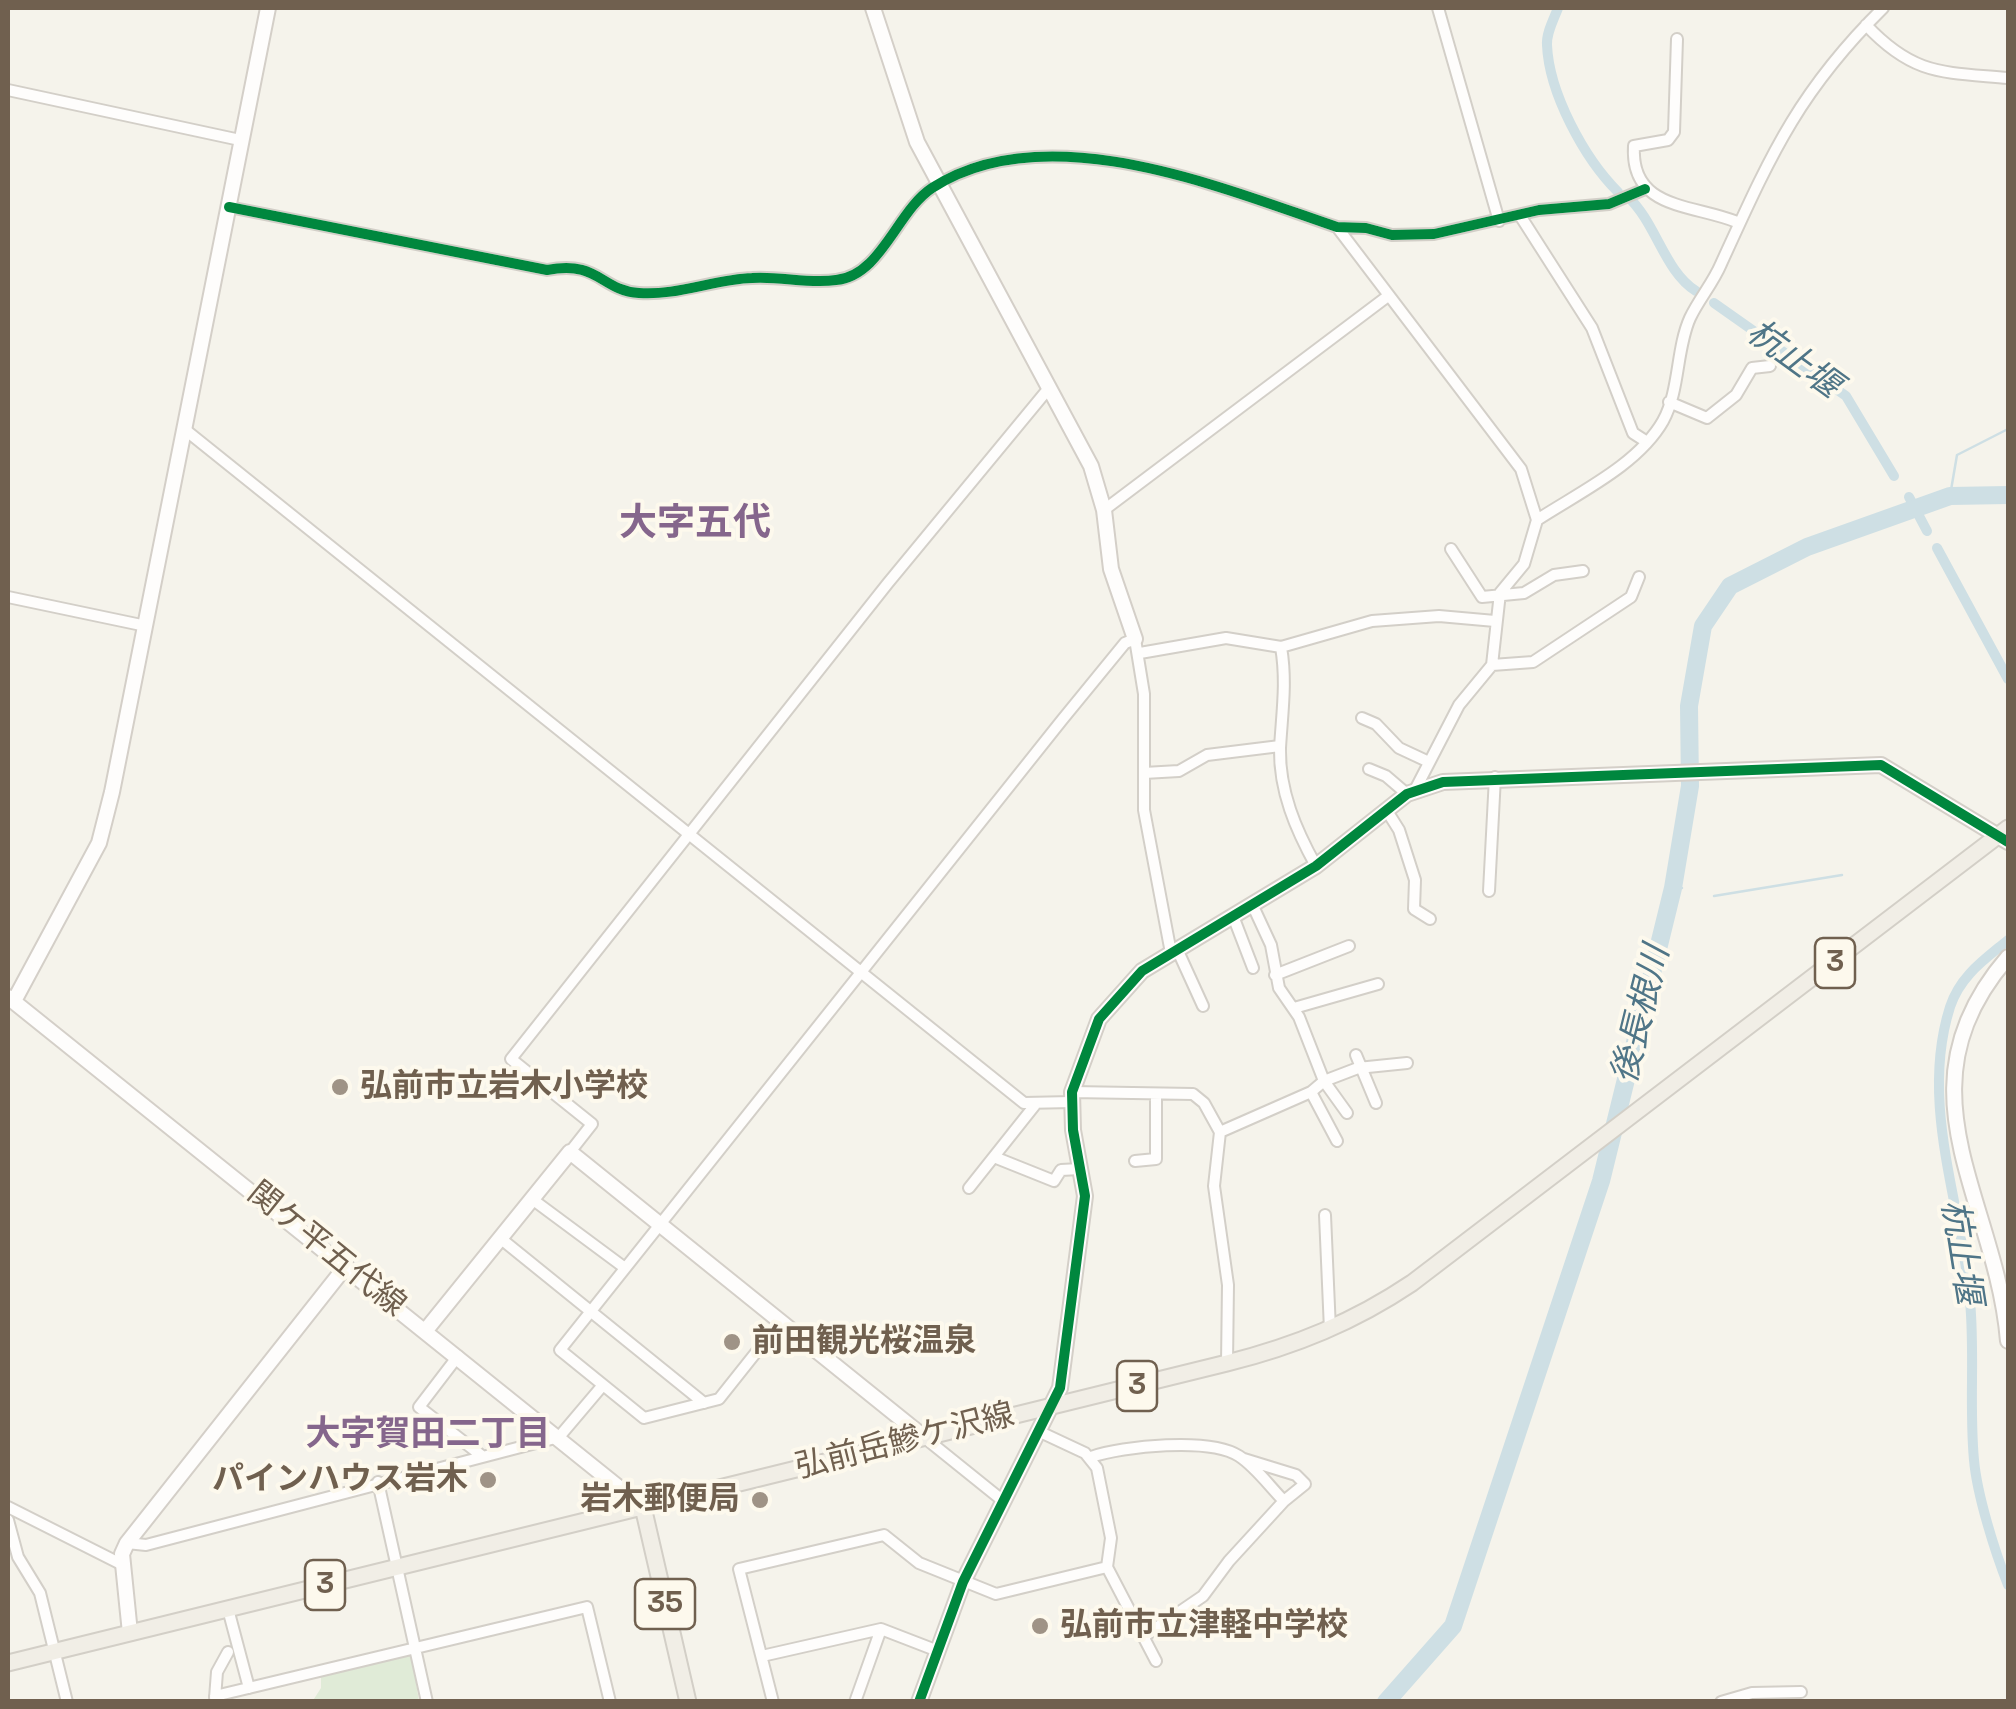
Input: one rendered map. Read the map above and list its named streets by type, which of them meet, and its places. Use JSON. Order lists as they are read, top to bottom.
{
  "streets": {
    "main road": ["3", "弘前岳鰺ケ沢線", "35"],
    "street": ["関ケ平五代線"]
  },
  "crossings": [
    ["関ケ平五代線", "弘前岳鰺ケ沢線"],
    ["関ケ平五代線", "35"],
    ["弘前岳鰺ケ沢線", "35"]
  ],
  "districts": ["大字五代", "大字賀田二丁目"],
  "water": ["杭止堰", "後長根川"],
  "places": [
    "弘前市立岩木小学校",
    "前田観光桜温泉",
    "パインハウス岩木",
    "岩木郵便局",
    "弘前市立津軽中学校"
  ]
}
